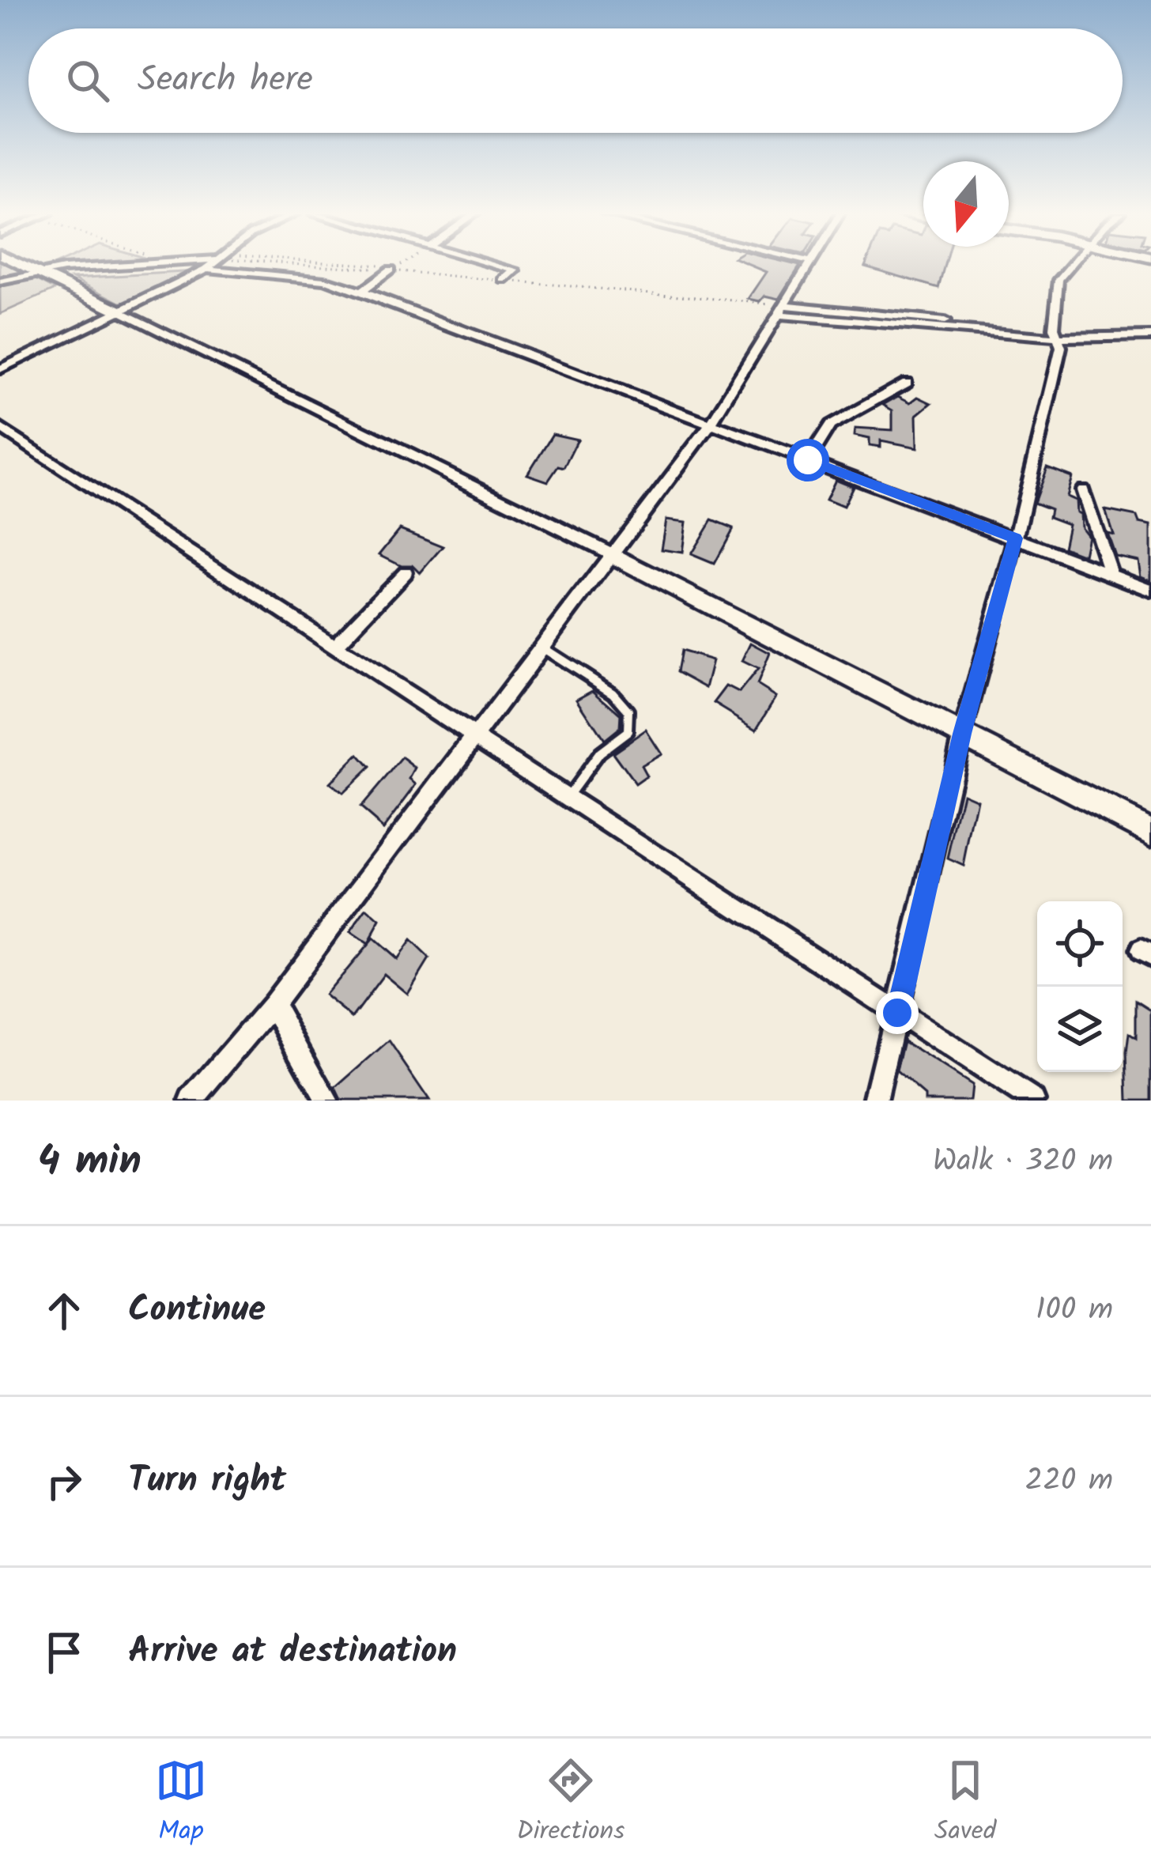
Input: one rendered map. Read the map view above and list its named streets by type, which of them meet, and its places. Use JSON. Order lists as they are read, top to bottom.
{
  "north": "bottom",
  "page": {
    "search": "Search here",
    "heading": ["4 min", "Walk · 320 m"],
    "list": [
      ["Continue", "100 m"],
      ["Turn right", "220 m"],
      "Arrive at destination"
    ],
    "nav": ["Map", "Directions", "Saved"]
  }
}
